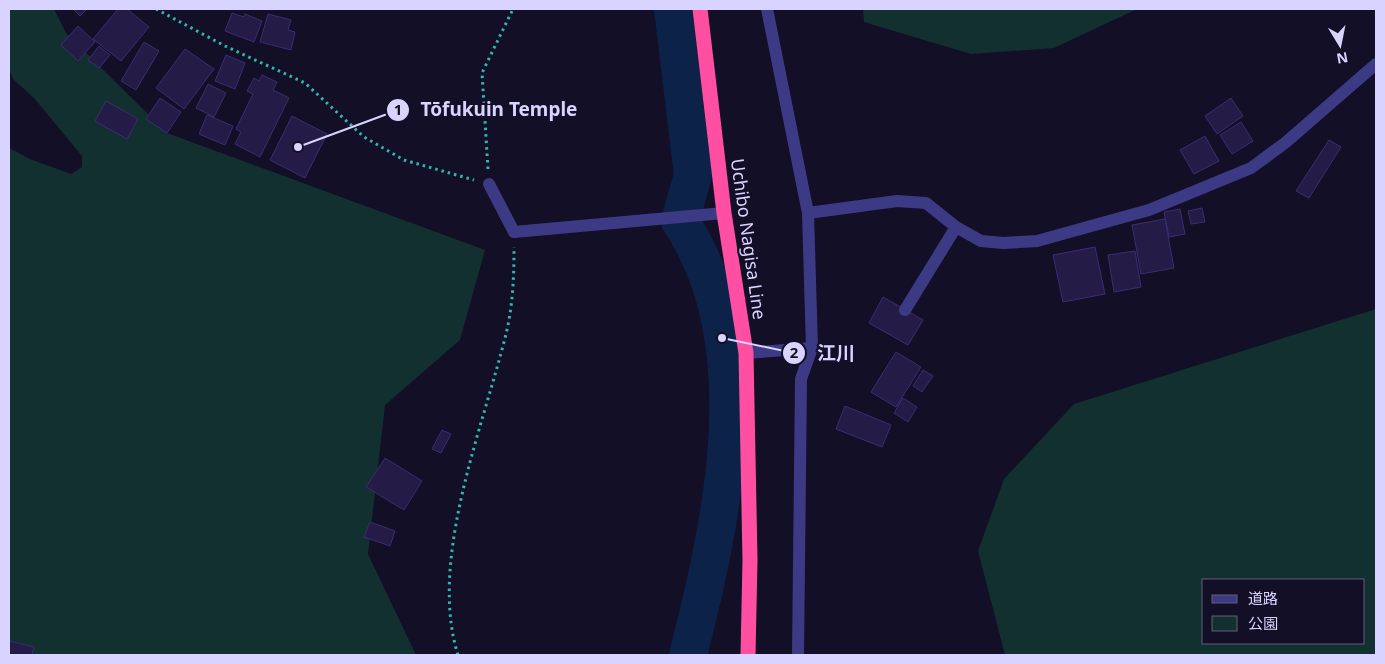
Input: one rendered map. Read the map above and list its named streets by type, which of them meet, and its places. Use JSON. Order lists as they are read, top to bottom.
{
  "streets": {
    "highway": ["Uchibo Nagisa Line"]
  },
  "places": ["Tōfukuin Temple", "江川"],
  "legend": ["道路", "公園"],
  "north": "bottom"
}
